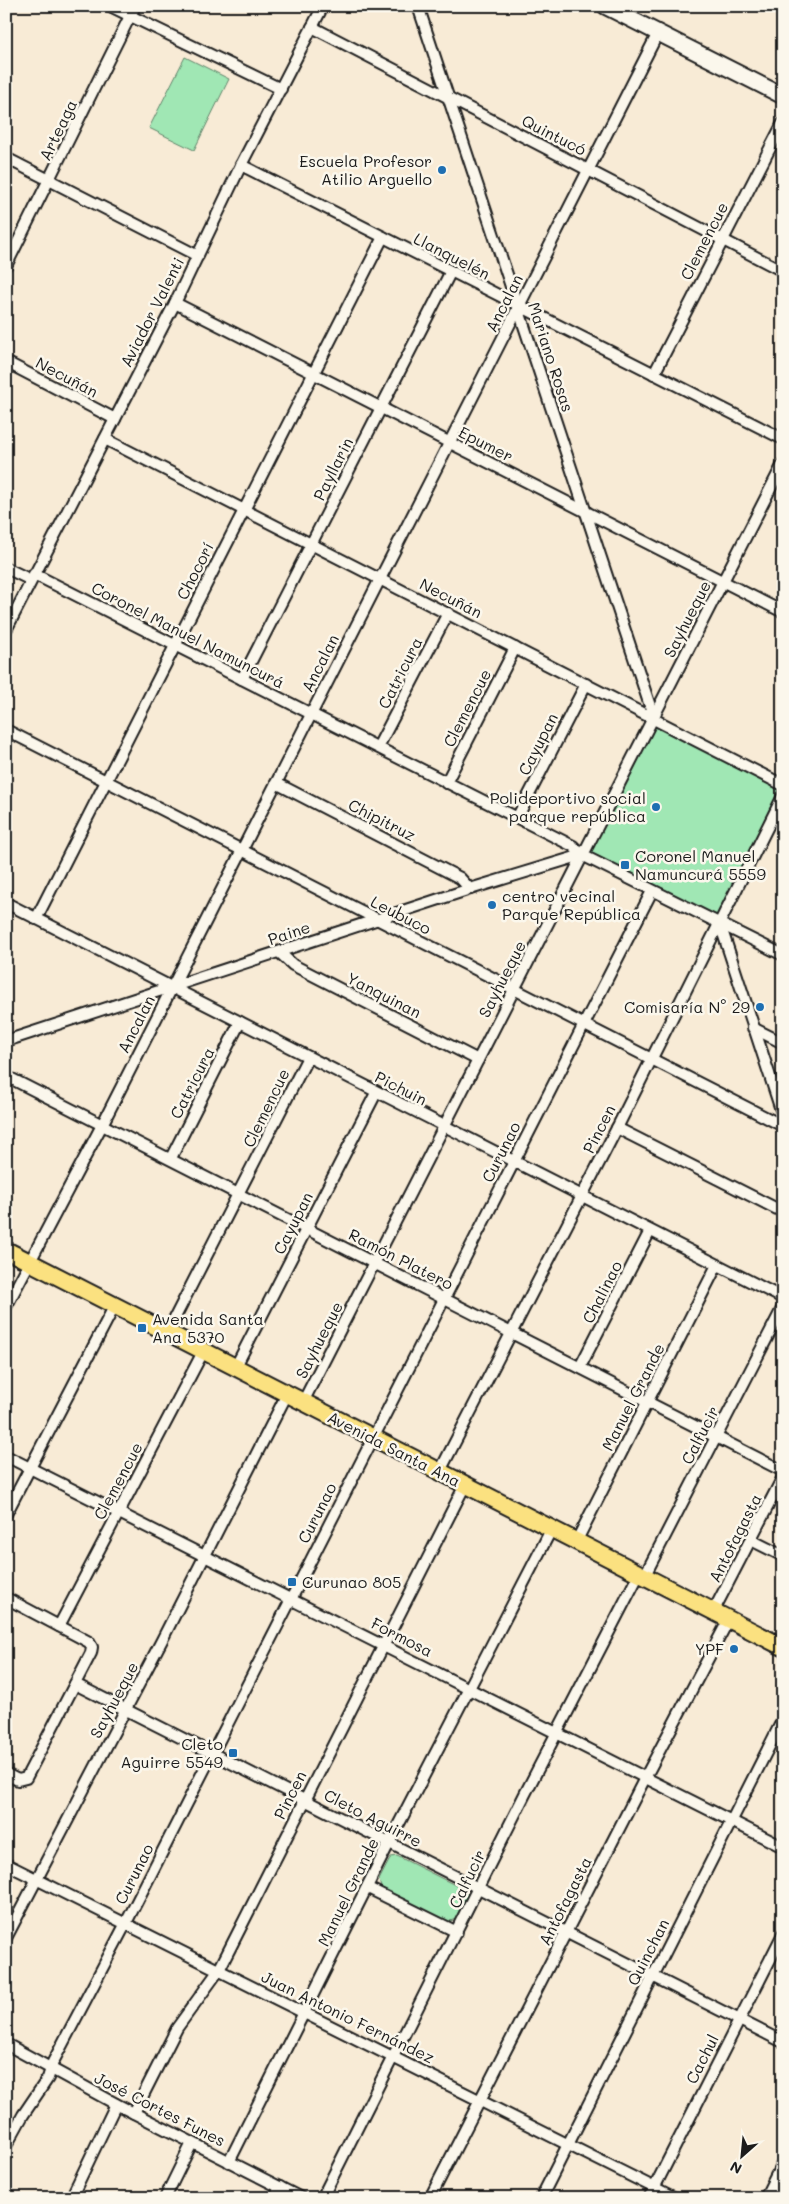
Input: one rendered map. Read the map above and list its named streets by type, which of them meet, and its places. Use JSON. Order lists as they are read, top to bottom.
{
  "streets": {
    "main road": ["Avenida Santa Ana"],
    "street": [
      "Arteaga",
      "Quintucó",
      "Clemencue",
      "Llanquelén",
      "Ancalan",
      "Aviador Valenti",
      "Mariano Rosas",
      "Necuñán",
      "Epumer",
      "Payllarin",
      "Chocorí",
      "Sayhueque",
      "Coronel Manuel Namuncurá",
      "Catricura",
      "Cayupan",
      "Chipitruz",
      "Leubuco",
      "Paine",
      "Yanquinan",
      "Pichuin",
      "Pincen",
      "Curunao",
      "Ramón Platero",
      "Chalinao",
      "Manuel Grande",
      "Calfucir",
      "Antofagasta",
      "Formosa",
      "Cleto Aguirre",
      "Quinchan",
      "Juan Antonio Fernández",
      "Cachul",
      "José Cortes Funes"
    ]
  },
  "crossings": [
    ["Quintucó", "Clemencue"],
    ["Quintucó", "Ancalan"],
    ["Quintucó", "Aviador Valenti"],
    ["Quintucó", "Mariano Rosas"],
    ["Clemencue", "Llanquelén"],
    ["Clemencue", "Necuñán"],
    ["Clemencue", "Coronel Manuel Namuncurá"],
    ["Clemencue", "Pichuin"],
    ["Clemencue", "Ramón Platero"],
    ["Clemencue", "Avenida Santa Ana"],
    ["Clemencue", "Formosa"],
    ["Llanquelén", "Ancalan"],
    ["Llanquelén", "Aviador Valenti"],
    ["Llanquelén", "Mariano Rosas"],
    ["Llanquelén", "Payllarin"],
    ["Llanquelén", "Chocorí"],
    ["Ancalan", "Mariano Rosas"],
    ["Ancalan", "Necuñán"],
    ["Ancalan", "Epumer"],
    ["Ancalan", "Coronel Manuel Namuncurá"],
    ["Ancalan", "Chipitruz"],
    ["Ancalan", "Leubuco"],
    ["Ancalan", "Paine"],
    ["Ancalan", "Pichuin"],
    ["Ancalan", "Ramón Platero"],
    ["Ancalan", "Avenida Santa Ana"],
    ["Aviador Valenti", "Necuñán"],
    ["Aviador Valenti", "Epumer"],
    ["Aviador Valenti", "Coronel Manuel Namuncurá"],
    ["Mariano Rosas", "Necuñán"],
    ["Mariano Rosas", "Epumer"],
    ["Mariano Rosas", "Sayhueque"],
    ["Necuñán", "Payllarin"],
    ["Necuñán", "Chocorí"],
    ["Necuñán", "Sayhueque"],
    ["Necuñán", "Catricura"],
    ["Necuñán", "Cayupan"],
    ["Epumer", "Payllarin"],
    ["Epumer", "Chocorí"],
    ["Epumer", "Sayhueque"],
    ["Payllarin", "Coronel Manuel Namuncurá"],
    ["Chocorí", "Coronel Manuel Namuncurá"],
    ["Chocorí", "Leubuco"],
    ["Chocorí", "Pichuin"],
    ["Sayhueque", "Coronel Manuel Namuncurá"],
    ["Sayhueque", "Leubuco"],
    ["Sayhueque", "Paine"],
    ["Sayhueque", "Yanquinan"],
    ["Sayhueque", "Pichuin"],
    ["Sayhueque", "Ramón Platero"],
    ["Sayhueque", "Avenida Santa Ana"],
    ["Sayhueque", "Formosa"],
    ["Sayhueque", "Cleto Aguirre"],
    ["Sayhueque", "Juan Antonio Fernández"],
    ["Coronel Manuel Namuncurá", "Catricura"],
    ["Coronel Manuel Namuncurá", "Cayupan"],
    ["Coronel Manuel Namuncurá", "Paine"],
    ["Coronel Manuel Namuncurá", "Pincen"],
    ["Coronel Manuel Namuncurá", "Curunao"],
    ["Catricura", "Pichuin"],
    ["Catricura", "Ramón Platero"],
    ["Cayupan", "Pichuin"],
    ["Cayupan", "Ramón Platero"],
    ["Cayupan", "Avenida Santa Ana"],
    ["Chipitruz", "Paine"],
    ["Leubuco", "Paine"],
    ["Leubuco", "Pincen"],
    ["Leubuco", "Curunao"],
    ["Paine", "Yanquinan"],
    ["Paine", "Pichuin"],
    ["Pichuin", "Pincen"],
    ["Pichuin", "Curunao"],
    ["Pichuin", "Chalinao"],
    ["Pichuin", "Manuel Grande"],
    ["Pincen", "Ramón Platero"],
    ["Pincen", "Avenida Santa Ana"],
    ["Pincen", "Formosa"],
    ["Pincen", "Cleto Aguirre"],
    ["Pincen", "Juan Antonio Fernández"],
    ["Pincen", "José Cortes Funes"],
    ["Curunao", "Ramón Platero"],
    ["Curunao", "Avenida Santa Ana"],
    ["Curunao", "Formosa"],
    ["Curunao", "Cleto Aguirre"],
    ["Curunao", "Juan Antonio Fernández"],
    ["Curunao", "José Cortes Funes"],
    ["Ramón Platero", "Chalinao"],
    ["Ramón Platero", "Manuel Grande"],
    ["Ramón Platero", "Calfucir"],
    ["Manuel Grande", "Avenida Santa Ana"],
    ["Manuel Grande", "Formosa"],
    ["Manuel Grande", "Cleto Aguirre"],
    ["Manuel Grande", "Juan Antonio Fernández"],
    ["Manuel Grande", "José Cortes Funes"],
    ["Calfucir", "Avenida Santa Ana"],
    ["Calfucir", "Formosa"],
    ["Calfucir", "Cleto Aguirre"],
    ["Calfucir", "Juan Antonio Fernández"],
    ["Avenida Santa Ana", "Antofagasta"],
    ["Antofagasta", "Formosa"],
    ["Antofagasta", "Cleto Aguirre"],
    ["Antofagasta", "Juan Antonio Fernández"],
    ["Formosa", "Quinchan"],
    ["Cleto Aguirre", "Quinchan"],
    ["Cleto Aguirre", "Cachul"],
    ["Quinchan", "Juan Antonio Fernández"],
    ["Juan Antonio Fernández", "Cachul"]
  ],
  "places": {
    "other": [
      "Escuela Profesor Atilio Arguello",
      "Polideportivo social parque república",
      "centro vecinal Parque República",
      "Comisaría N° 29",
      "YPF"
    ],
    "transit": [
      "Coronel Manuel Namuncurá 5559",
      "Avenida Santa Ana 5370",
      "Curunao 805",
      "Cleto Aguirre 5549"
    ]
  },
  "north": "bottom left"
}
